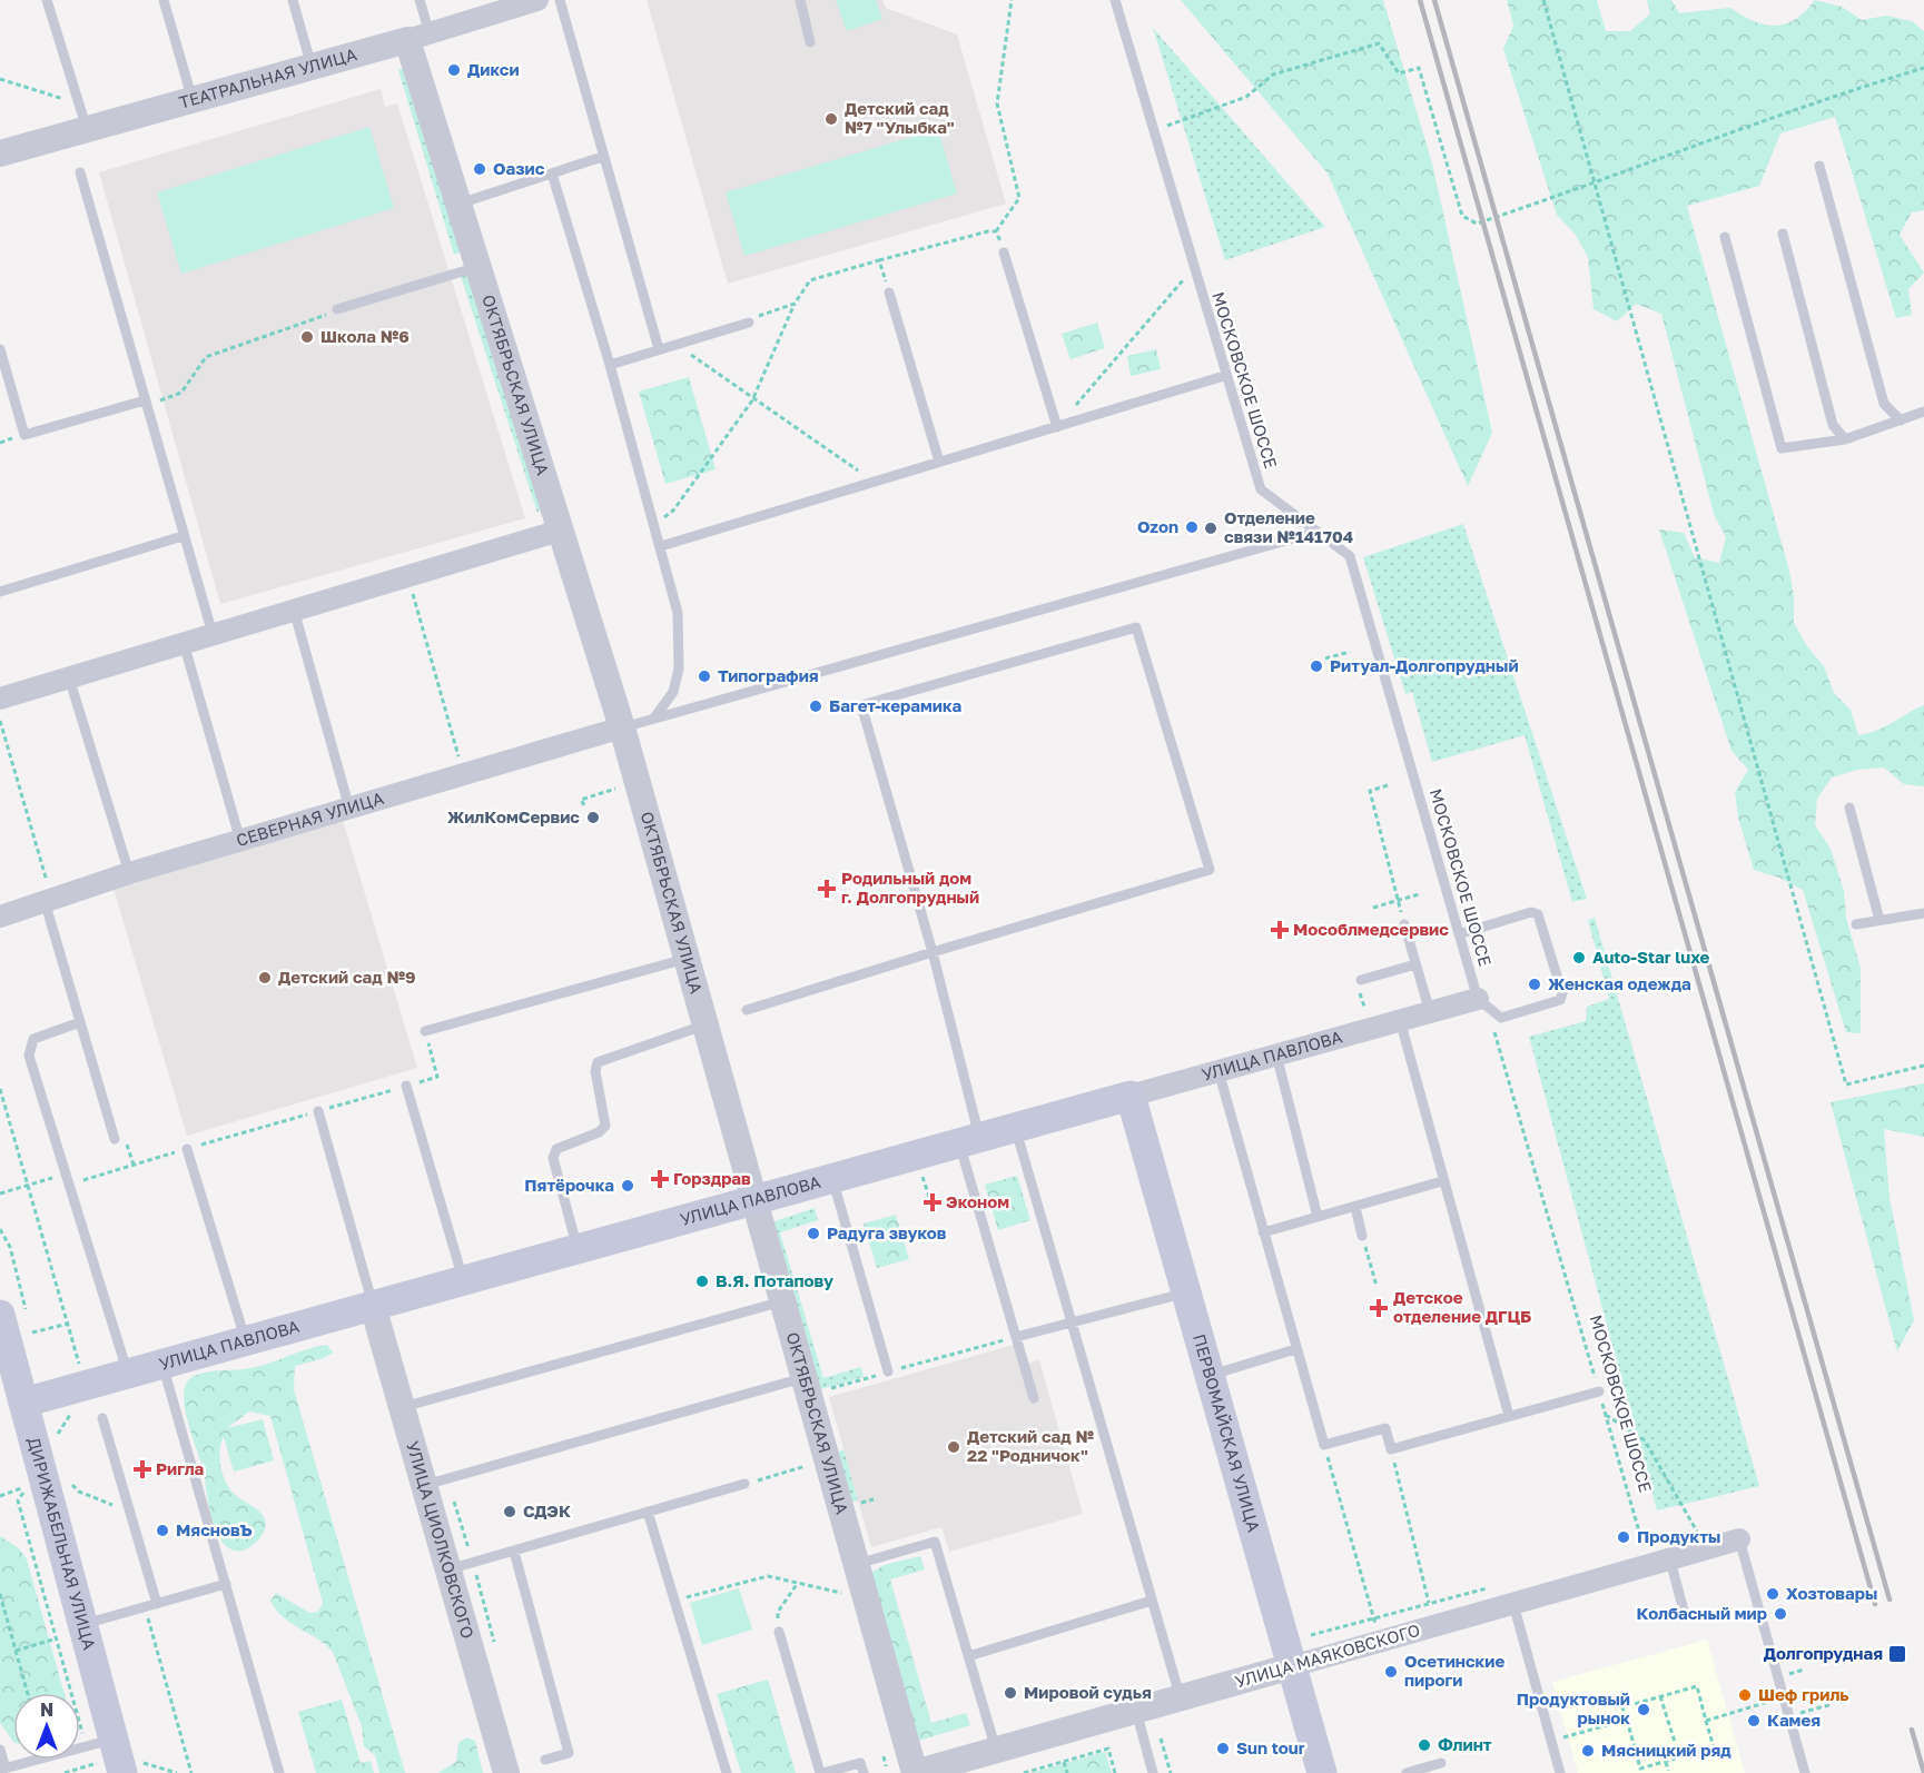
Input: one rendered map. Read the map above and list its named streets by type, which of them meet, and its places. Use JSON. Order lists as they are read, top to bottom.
{
  "streets": {
    "main road": ["УЛИЦА ПАВЛОВА", "ПЕРВОМАЙСКАЯ УЛИЦА", "ДИРИЖАБЕЛЬНАЯ УЛИЦА"],
    "street": [
      "ТЕАТРАЛЬНАЯ УЛИЦА",
      "ОКТЯБРЬСКАЯ УЛИЦА",
      "СЕВЕРНАЯ УЛИЦА",
      "УЛИЦА ЦИОЛКОВСКОГО",
      "УЛИЦА МАЯКОВСКОГО"
    ],
    "lane": ["МОСКОВСКОЕ ШОССЕ"]
  },
  "crossings": [
    ["ТЕАТРАЛЬНАЯ УЛИЦА", "ОКТЯБРЬСКАЯ УЛИЦА"],
    ["МОСКОВСКОЕ ШОССЕ", "УЛИЦА ПАВЛОВА"],
    ["МОСКОВСКОЕ ШОССЕ", "УЛИЦА МАЯКОВСКОГО"],
    ["ОКТЯБРЬСКАЯ УЛИЦА", "СЕВЕРНАЯ УЛИЦА"],
    ["ОКТЯБРЬСКАЯ УЛИЦА", "УЛИЦА ПАВЛОВА"],
    ["ОКТЯБРЬСКАЯ УЛИЦА", "УЛИЦА МАЯКОВСКОГО"],
    ["УЛИЦА ПАВЛОВА", "ПЕРВОМАЙСКАЯ УЛИЦА"],
    ["УЛИЦА ПАВЛОВА", "УЛИЦА ЦИОЛКОВСКОГО"],
    ["УЛИЦА ПАВЛОВА", "ДИРИЖАБЕЛЬНАЯ УЛИЦА"],
    ["ПЕРВОМАЙСКАЯ УЛИЦА", "УЛИЦА МАЯКОВСКОГО"]
  ],
  "places": {
    "other": [
      "Дикси",
      "Детский сад №7 \"Улыбка\"",
      "Оазис",
      "Школа №6",
      "Ozon",
      "Отделение связи №141704",
      "Ритуал-Долгопрудный",
      "Типография",
      "Багет-керамика",
      "ЖилКомСервис",
      "Auto-Star luxe",
      "Детский сад №9",
      "Женская одежда",
      "Пятёрочка",
      "Радуга звуков",
      "В.Я. Потапову",
      "Детский сад № 22 \"Родничок\"",
      "СДЭК",
      "МясновЪ",
      "Продукты",
      "Хозтовары",
      "Колбасный мир",
      "Осетинские пироги",
      "Мировой судья",
      "Шеф гриль",
      "Продуктовый рынок",
      "Камея",
      "Флинт",
      "Sun tour",
      "Мясницкий ряд"
    ],
    "health": [
      "Родильный дом г. Долгопрудный",
      "Мособлмедсервис",
      "Горздрав",
      "Эконом",
      "Детское отделение ДГЦБ",
      "Ригла"
    ],
    "transit": ["Долгопрудная"]
  },
  "north": "top"
}
